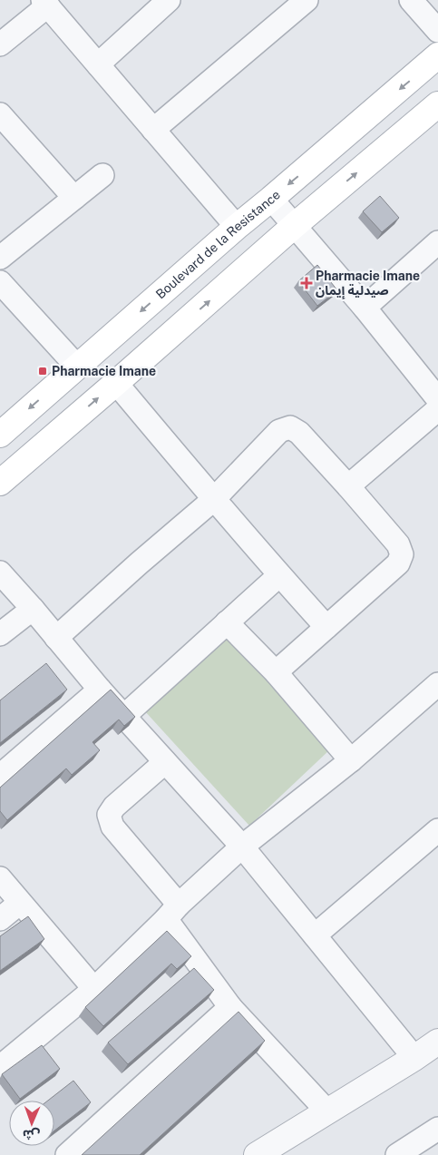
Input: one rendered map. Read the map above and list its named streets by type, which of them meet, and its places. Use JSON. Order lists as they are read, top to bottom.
{
  "streets": {
    "main road": ["Boulevard de la Resistance"]
  },
  "places": {
    "health": ["Pharmacie Imane صيدلية إيمان"],
    "transit": ["Pharmacie Imane"]
  },
  "north": "bottom"
}
